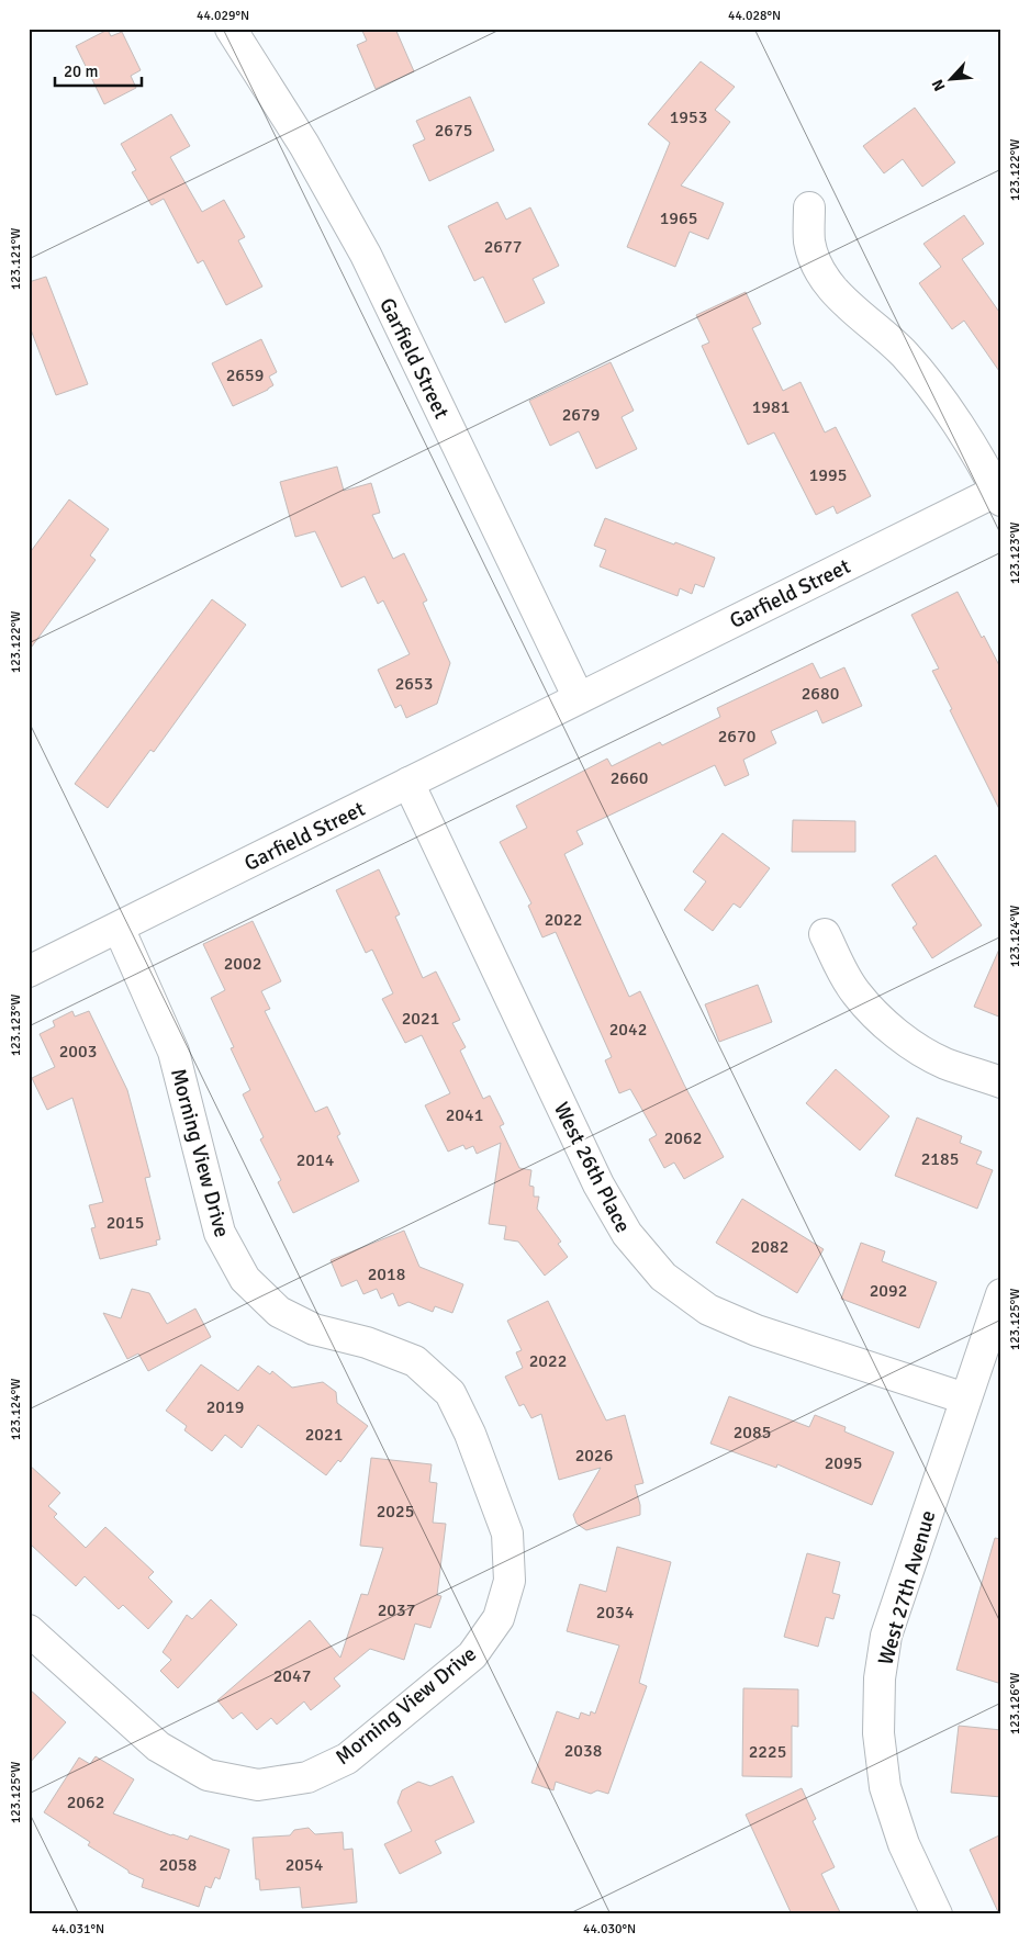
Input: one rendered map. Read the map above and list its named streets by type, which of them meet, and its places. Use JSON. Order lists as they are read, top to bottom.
{
  "streets": {
    "street": [
      "Garfield Street",
      "Morning View Drive",
      "West 26th Place",
      "West 27th Avenue"
    ]
  },
  "crossings": [
    ["Garfield Street", "Morning View Drive"],
    ["Garfield Street", "West 26th Place"],
    ["West 26th Place", "West 27th Avenue"]
  ],
  "house_numbers": [
    "1953",
    "2675",
    "1965",
    "2677",
    "2659",
    "1981",
    "2679",
    "1995",
    "2653",
    "2680",
    "2670",
    "2660",
    "2022",
    "2002",
    "2021",
    "2042",
    "2003",
    "2041",
    "2062",
    "2185",
    "2014",
    "2015",
    "2082",
    "2018",
    "2092",
    "2022",
    "2019",
    "2085",
    "2021",
    "2026",
    "2095",
    "2025",
    "2037",
    "2034",
    "2047",
    "2038",
    "2225",
    "2062",
    "2058",
    "2054"
  ],
  "scale_bar": "20 m",
  "north": "bottom left",
  "coordinates": [
    "44.029°N",
    "44.028°N",
    "123.122°W",
    "123.121°W",
    "123.123°W",
    "123.124°W",
    "123.125°W",
    "123.126°W",
    "44.031°N",
    "44.030°N"
  ]
}
